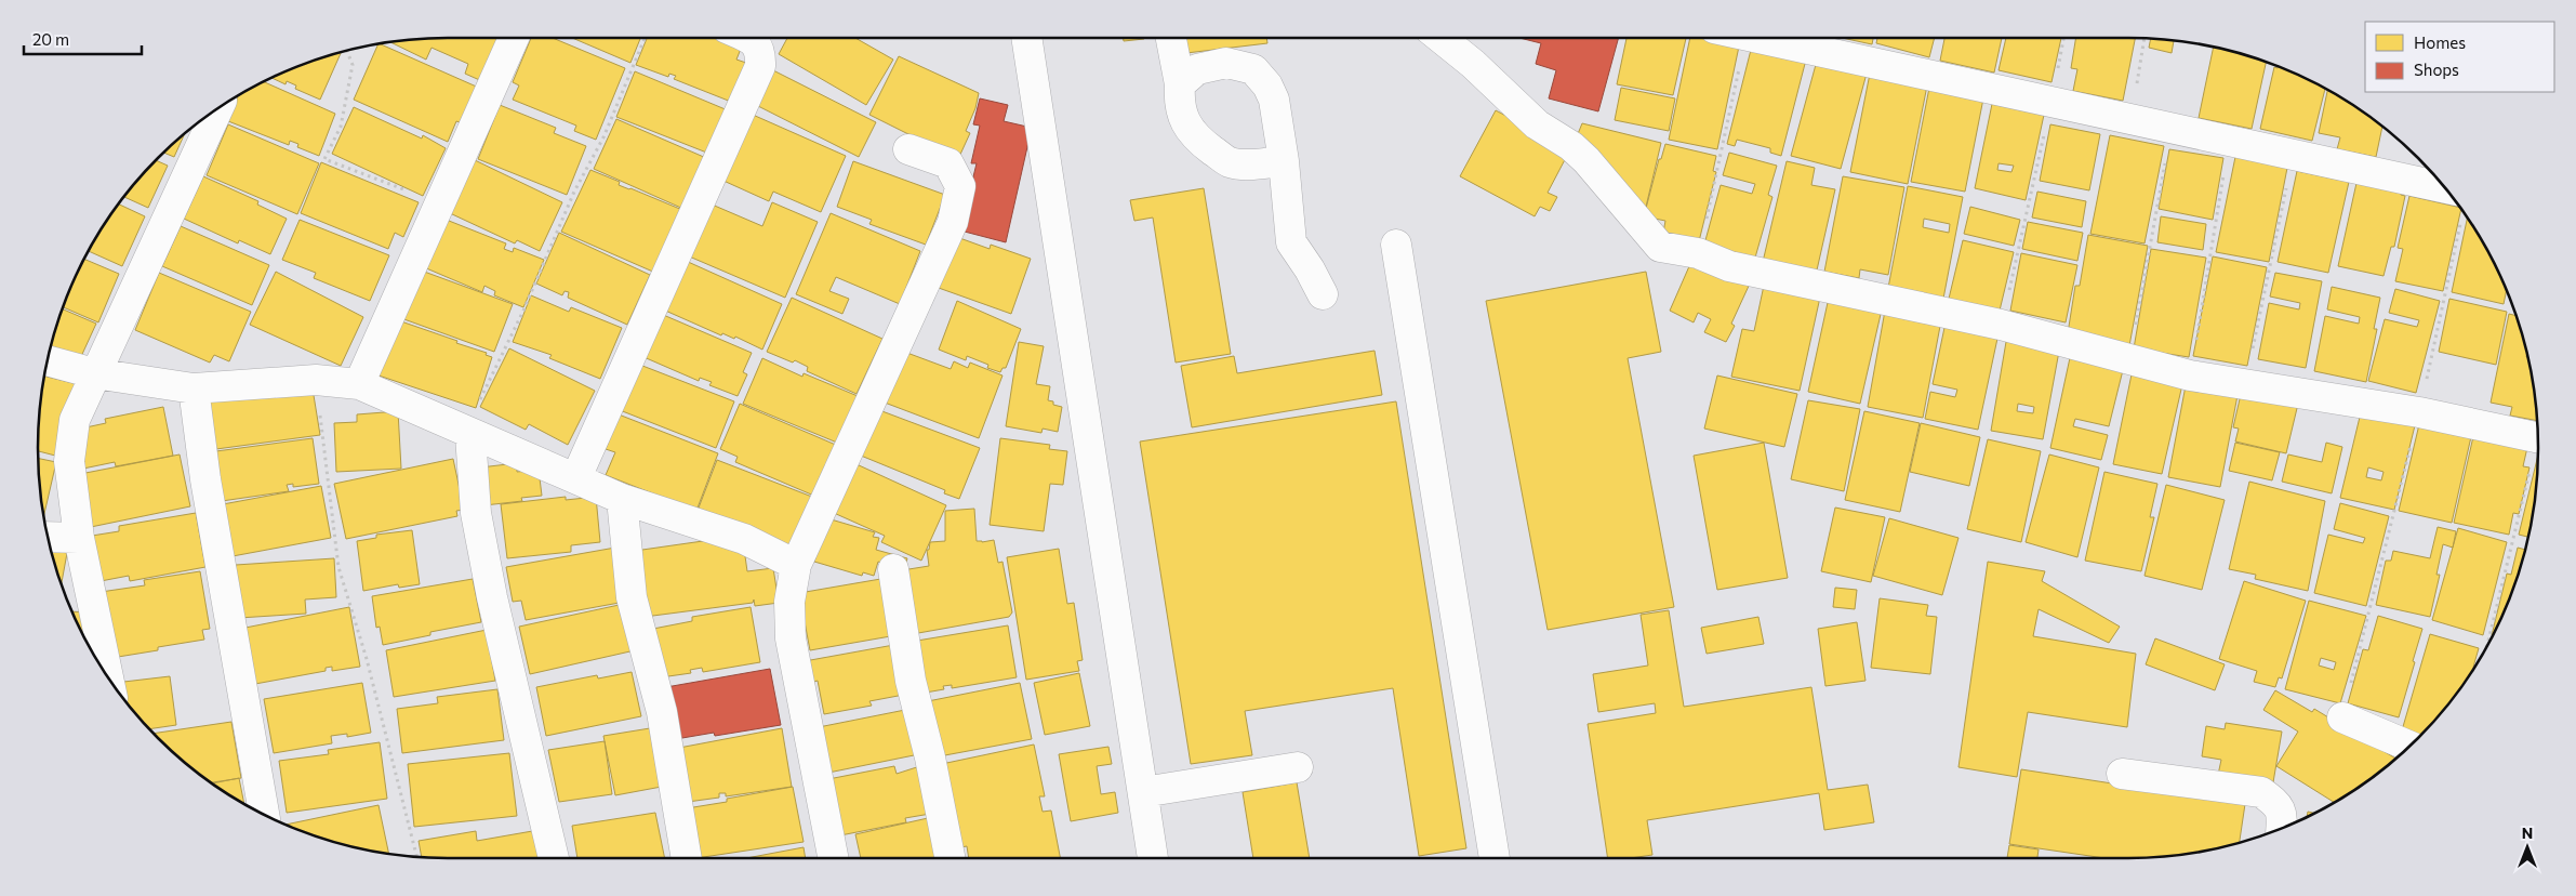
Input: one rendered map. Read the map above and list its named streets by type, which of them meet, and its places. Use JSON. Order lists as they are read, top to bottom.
{
  "legend": ["Homes", "Shops"],
  "scale_bar": "20 m",
  "north": "top"
}
